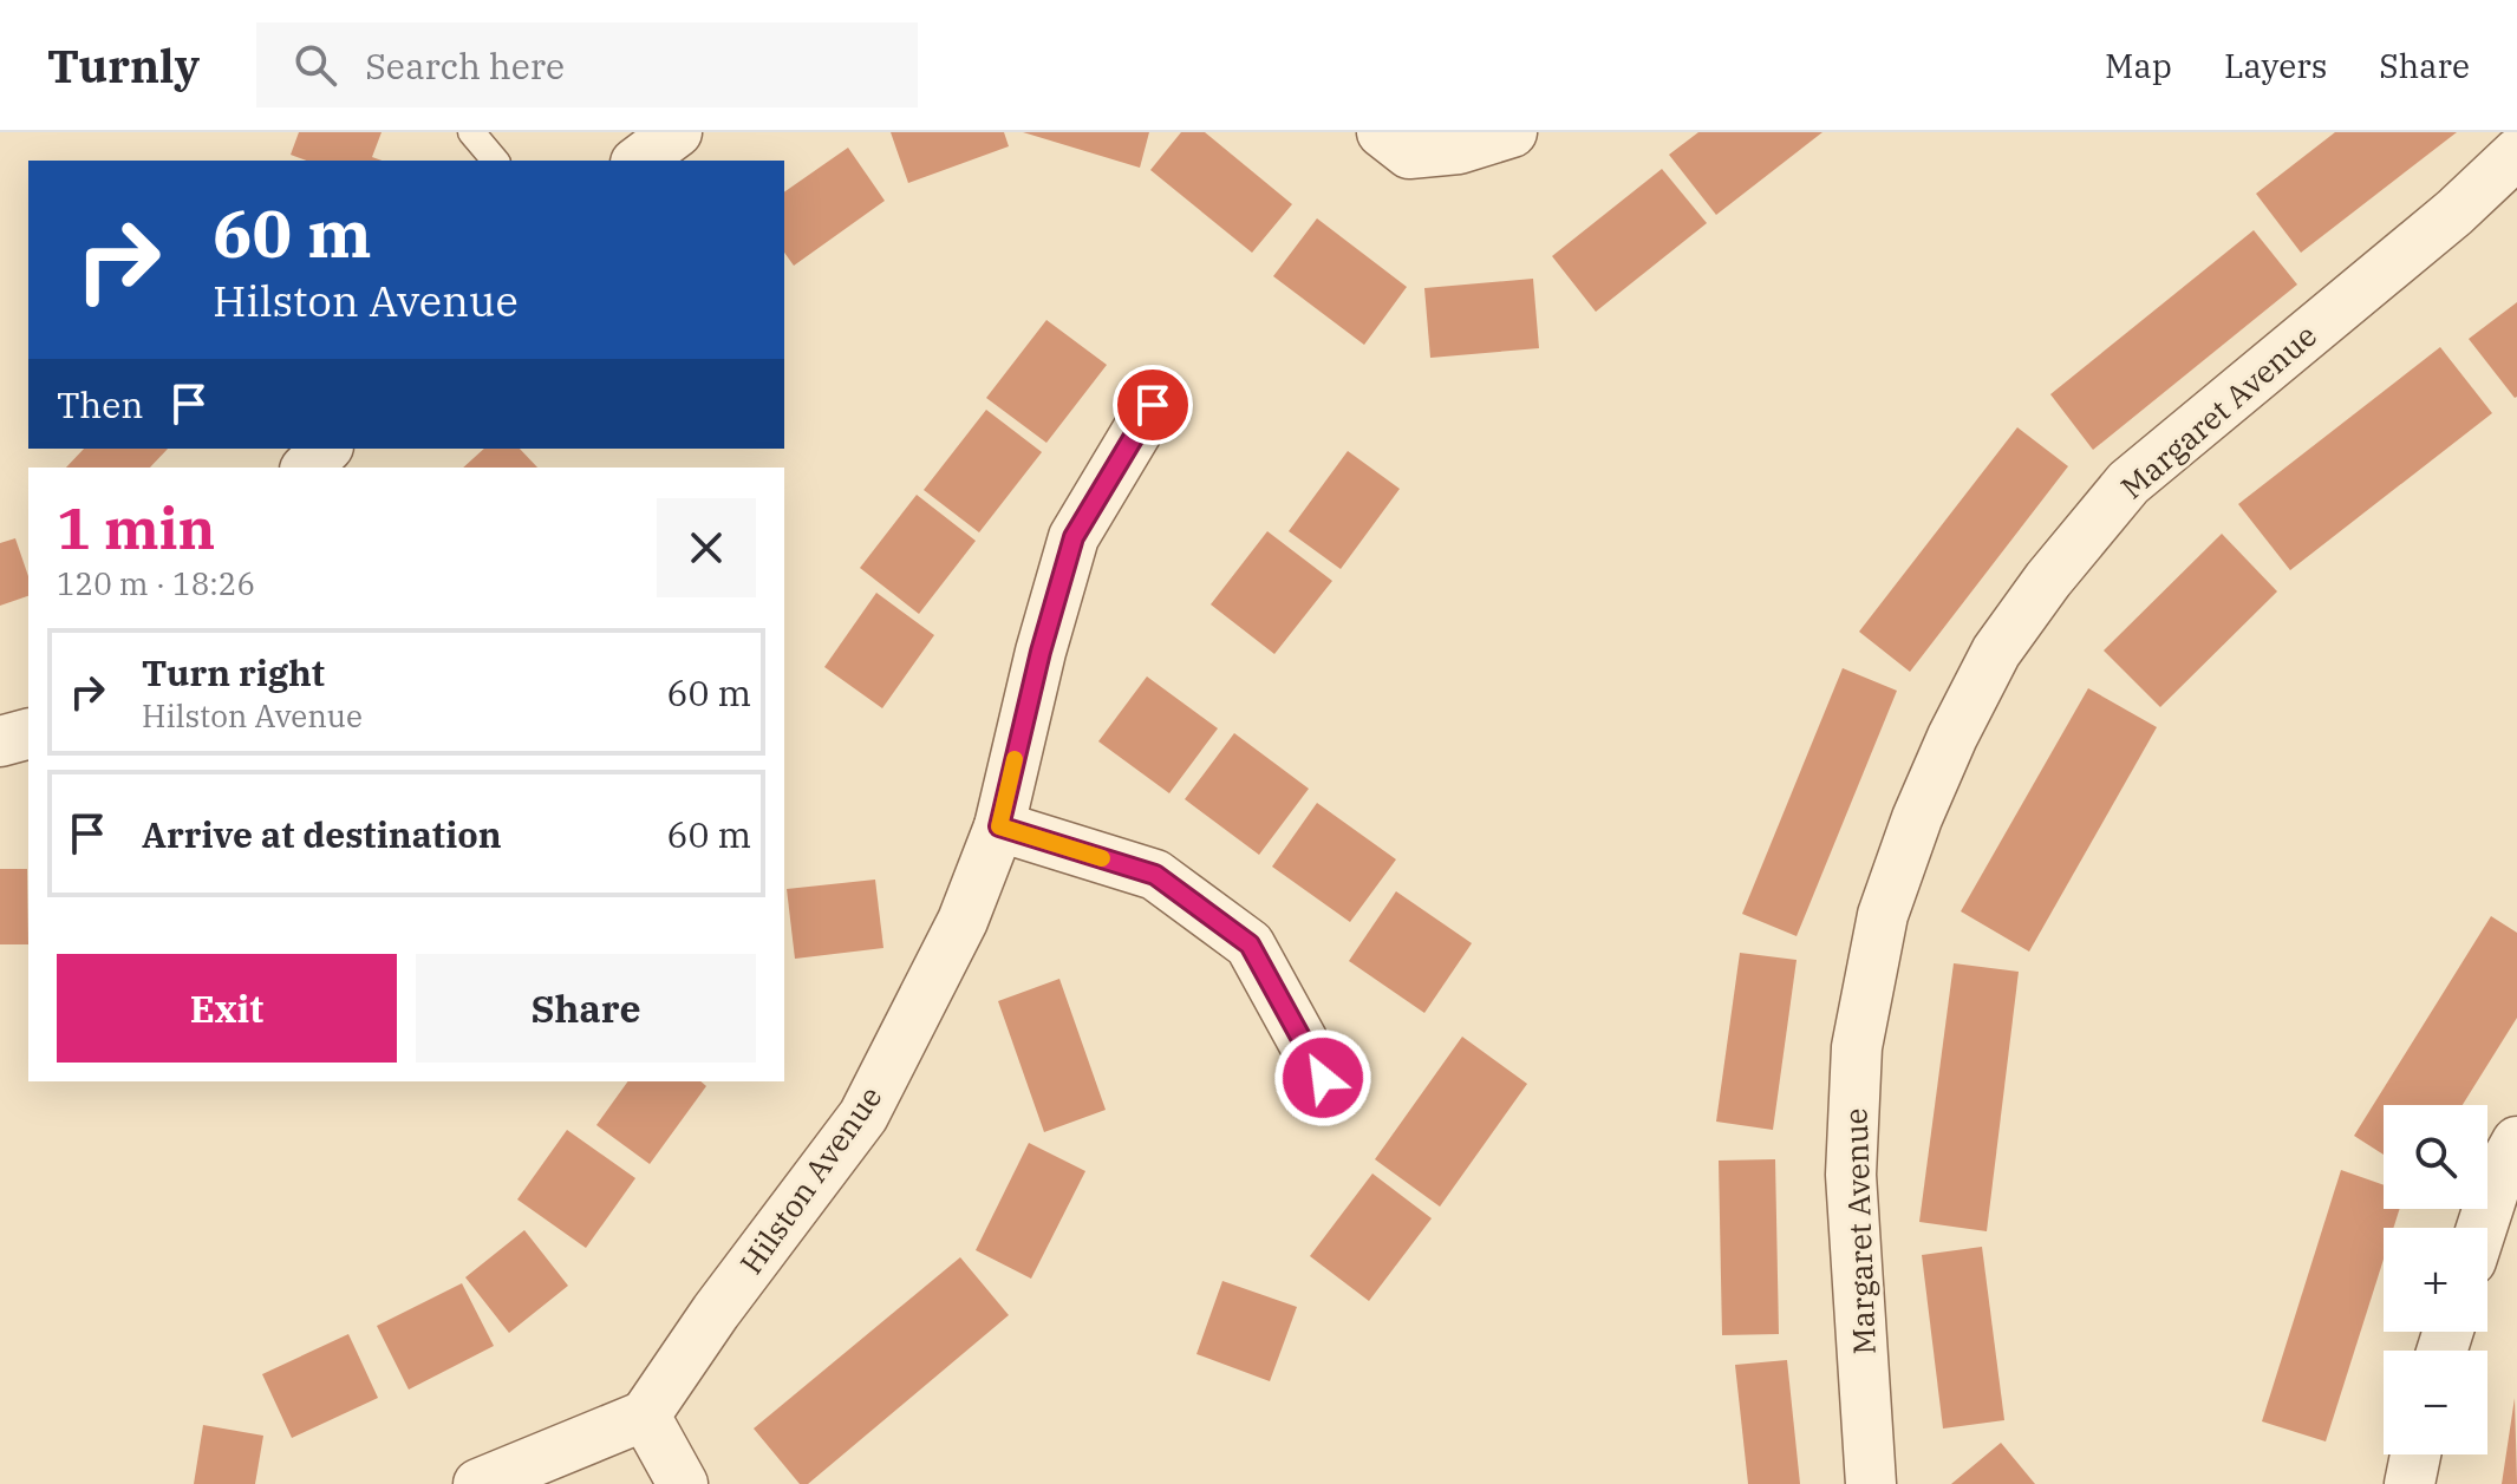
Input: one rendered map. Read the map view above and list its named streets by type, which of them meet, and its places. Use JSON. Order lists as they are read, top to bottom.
{
  "streets": {
    "street": ["Margaret Avenue", "Hilston Avenue"]
  },
  "page": {
    "header": "Turnly",
    "search": "Search here",
    "nav": ["Map", "Layers", "Share"],
    "turn": ["60 m", "Hilston Avenue"],
    "then": "Then",
    "heading": ["1 min", "120 m · 18:26"],
    "list": [
      {
        "name": "Turn right",
        "note": "Hilston Avenue",
        "value": "60 m"
      },
      {
        "name": "Arrive at destination",
        "value": "60 m"
      }
    ],
    "buttons": ["Exit", "Share"],
    "map_buttons": ["+", "−"]
  }
}
